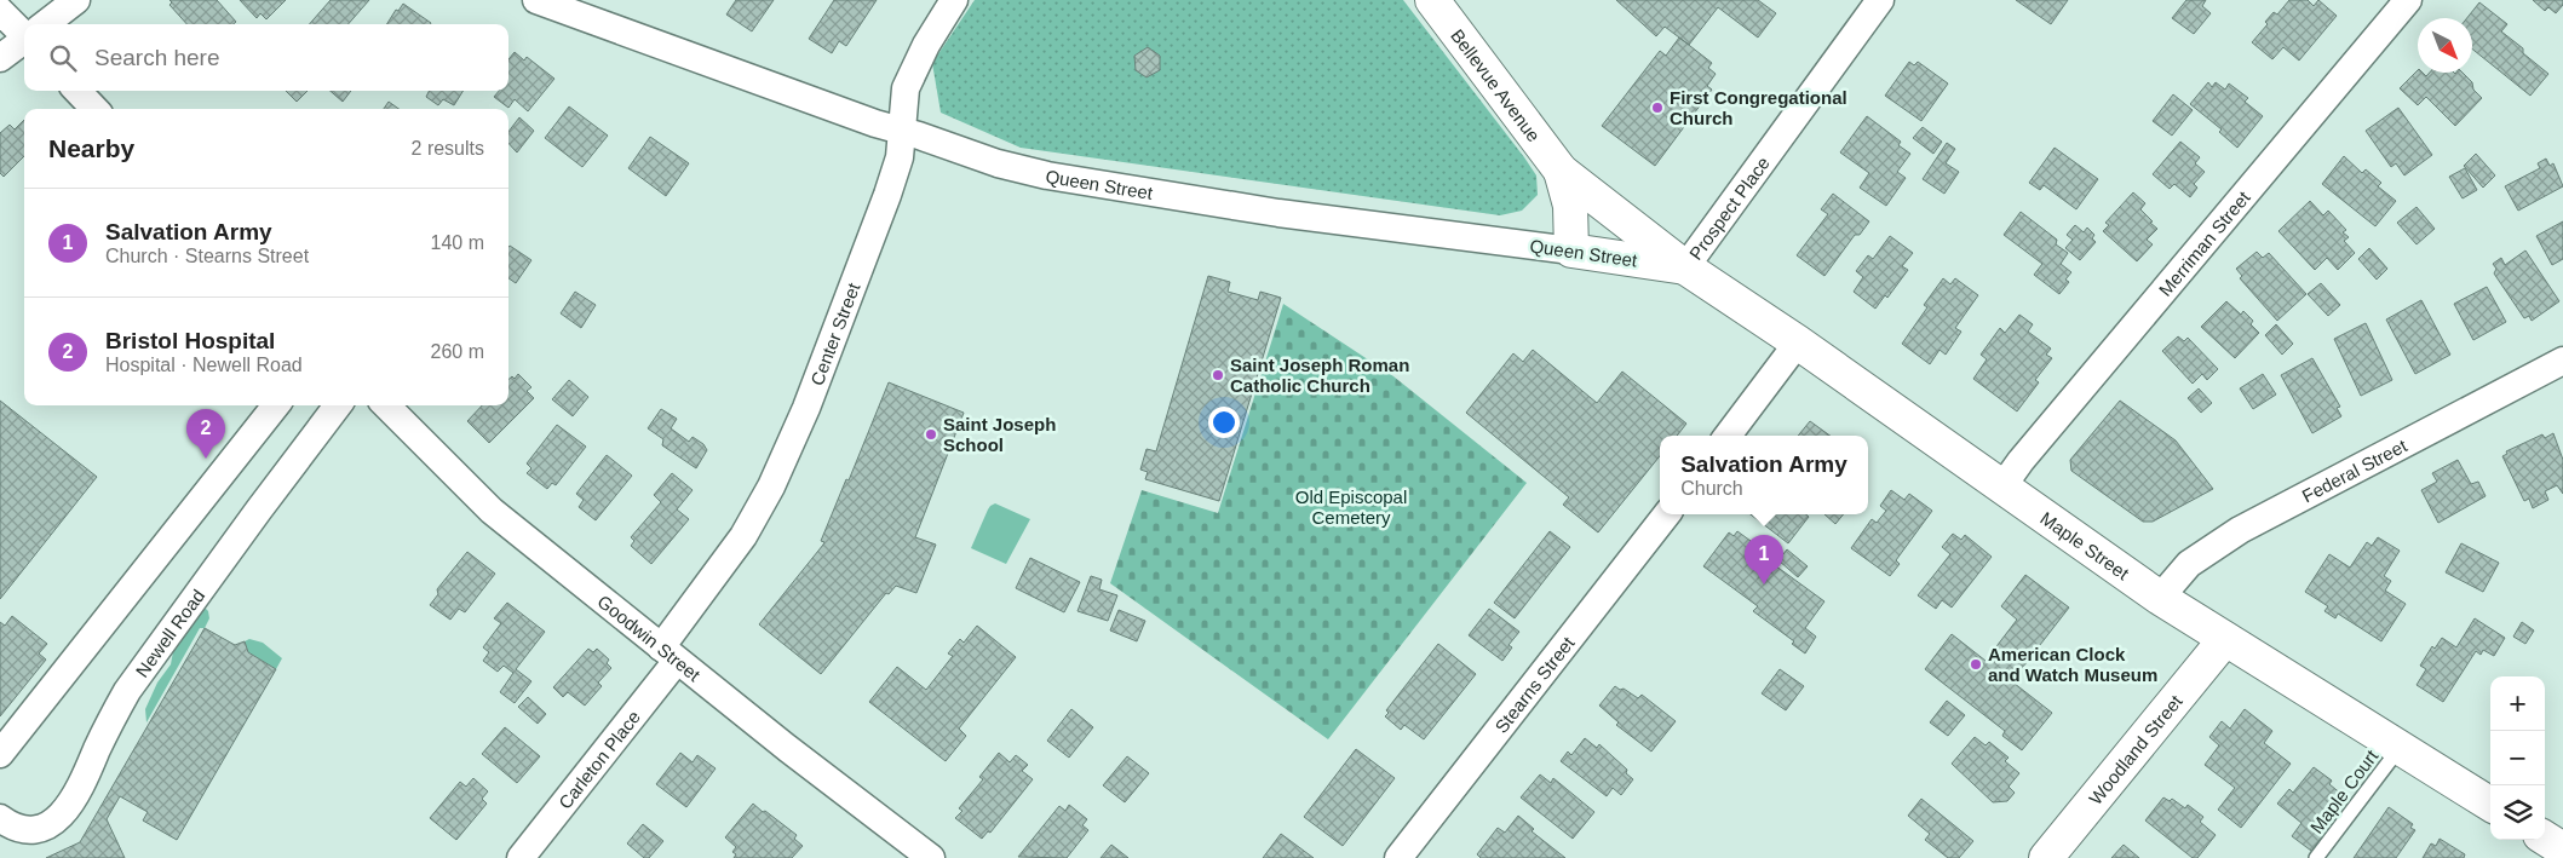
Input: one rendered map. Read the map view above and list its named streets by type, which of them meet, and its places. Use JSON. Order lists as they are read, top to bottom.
{
  "streets": {
    "street": [
      "Bellevue Avenue",
      "Queen Street",
      "Prospect Place",
      "Merriman Street",
      "Center Street",
      "Federal Street",
      "Maple Street",
      "Newell Road",
      "Goodwin Street",
      "Stearns Street",
      "Woodland Street",
      "Carleton Place"
    ],
    "lane": ["Maple Court"]
  },
  "crossings": [
    ["Bellevue Avenue", "Queen Street"],
    ["Bellevue Avenue", "Prospect Place"],
    ["Bellevue Avenue", "Maple Street"],
    ["Queen Street", "Prospect Place"],
    ["Queen Street", "Center Street"],
    ["Queen Street", "Maple Street"],
    ["Prospect Place", "Maple Street"],
    ["Merriman Street", "Maple Street"],
    ["Center Street", "Goodwin Street"],
    ["Center Street", "Carleton Place"],
    ["Federal Street", "Maple Street"],
    ["Maple Street", "Woodland Street"],
    ["Maple Street", "Maple Court"],
    ["Goodwin Street", "Carleton Place"]
  ],
  "parks": ["Old Episcopal Cemetery"],
  "places": [
    "First Congregational Church",
    "Saint Joseph Roman Catholic Church",
    "Saint Joseph School",
    "American Clock and Watch Museum"
  ],
  "north": "bottom right",
  "page": {
    "search": "Search here",
    "heading": ["Nearby", "2 results"],
    "list": [
      {
        "mark": "1",
        "name": "Salvation Army",
        "note": "Church · Stearns Street",
        "value": "140 m"
      },
      {
        "mark": "2",
        "name": "Bristol Hospital",
        "note": "Hospital · Newell Road",
        "value": "260 m"
      }
    ],
    "pins": ["2", "1"],
    "popup": ["Salvation Army", "Church"],
    "map_buttons": ["+", "−"]
  }
}
